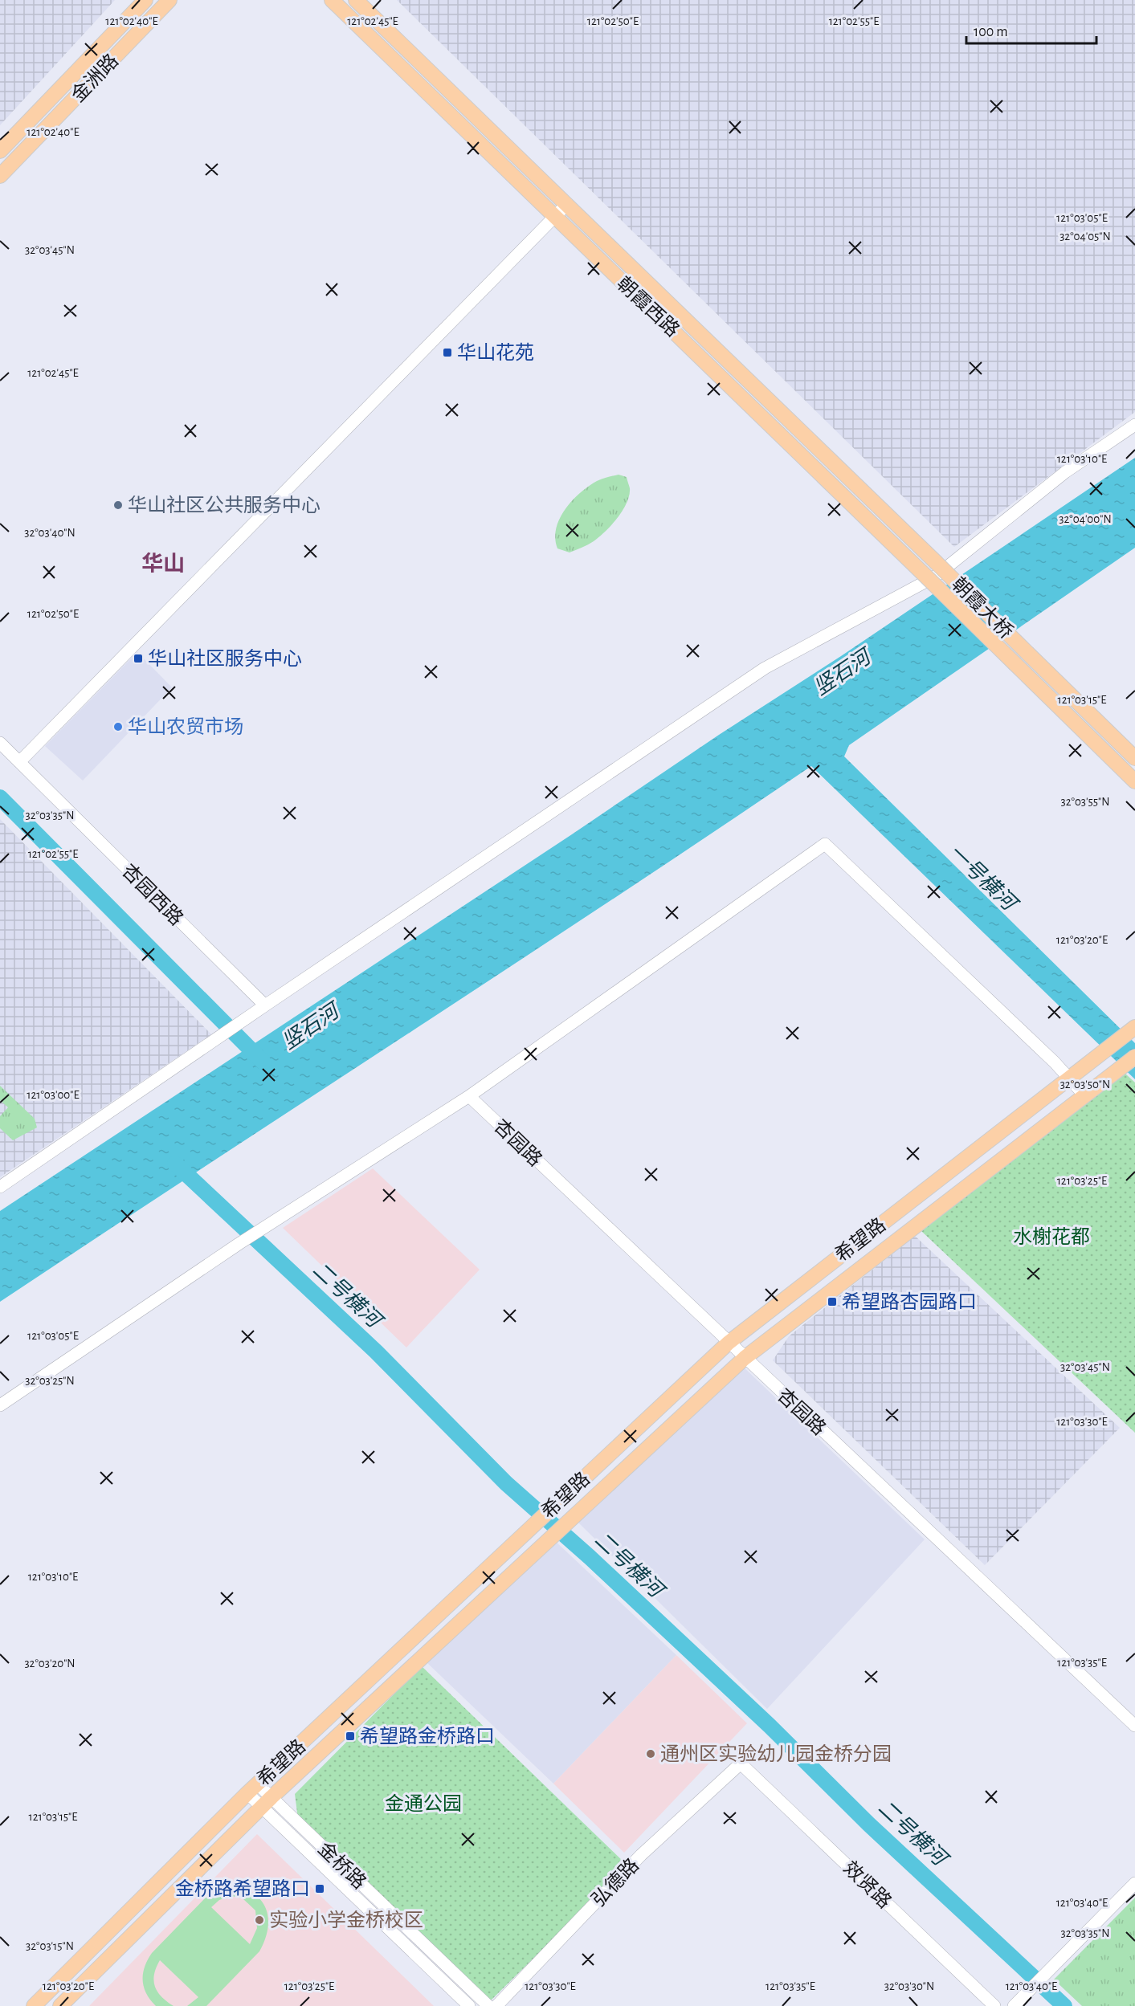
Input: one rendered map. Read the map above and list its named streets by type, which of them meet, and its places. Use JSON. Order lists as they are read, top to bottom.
{
  "streets": {
    "main road": [
      "金洲路",
      "朝霞西路",
      "朝霞大桥",
      "希望路"
    ],
    "street": [
      "杏园西路",
      "杏园路",
      "金桥路",
      "弘德路",
      "效贤路"
    ]
  },
  "crossings": [
    ["朝霞西路", "朝霞大桥"],
    ["杏园路", "希望路"],
    ["希望路", "金桥路"],
    ["弘德路", "效贤路"]
  ],
  "districts": ["华山"],
  "water": ["竖石河", "一号横河", "二号横河"],
  "parks": ["水榭花都", "金通公园"],
  "places": {
    "transit": [
      "华山花苑",
      "华山社区服务中心",
      "希望路杏园路口",
      "希望路金桥路口",
      "金桥路希望路口"
    ],
    "other": [
      "华山社区公共服务中心",
      "华山农贸市场",
      "通州区实验幼儿园金桥分园",
      "实验小学金桥校区"
    ]
  },
  "scale_bar": "100 m",
  "coordinates": [
    "121°02'40\"E",
    "121°02'45\"E",
    "121°02'50\"E",
    "121°02'55\"E",
    "121°03'05\"E",
    "32°04'05\"N",
    "32°03'45\"N",
    "121°03'10\"E",
    "32°04'00\"N",
    "32°03'40\"N",
    "121°03'15\"E",
    "32°03'55\"N",
    "32°03'35\"N",
    "121°03'20\"E",
    "32°03'50\"N",
    "121°03'00\"E",
    "121°03'25\"E",
    "32°03'25\"N",
    "121°03'30\"E",
    "121°03'35\"E",
    "32°03'20\"N",
    "121°03'40\"E",
    "32°03'15\"N",
    "32°03'30\"N"
  ]
}
